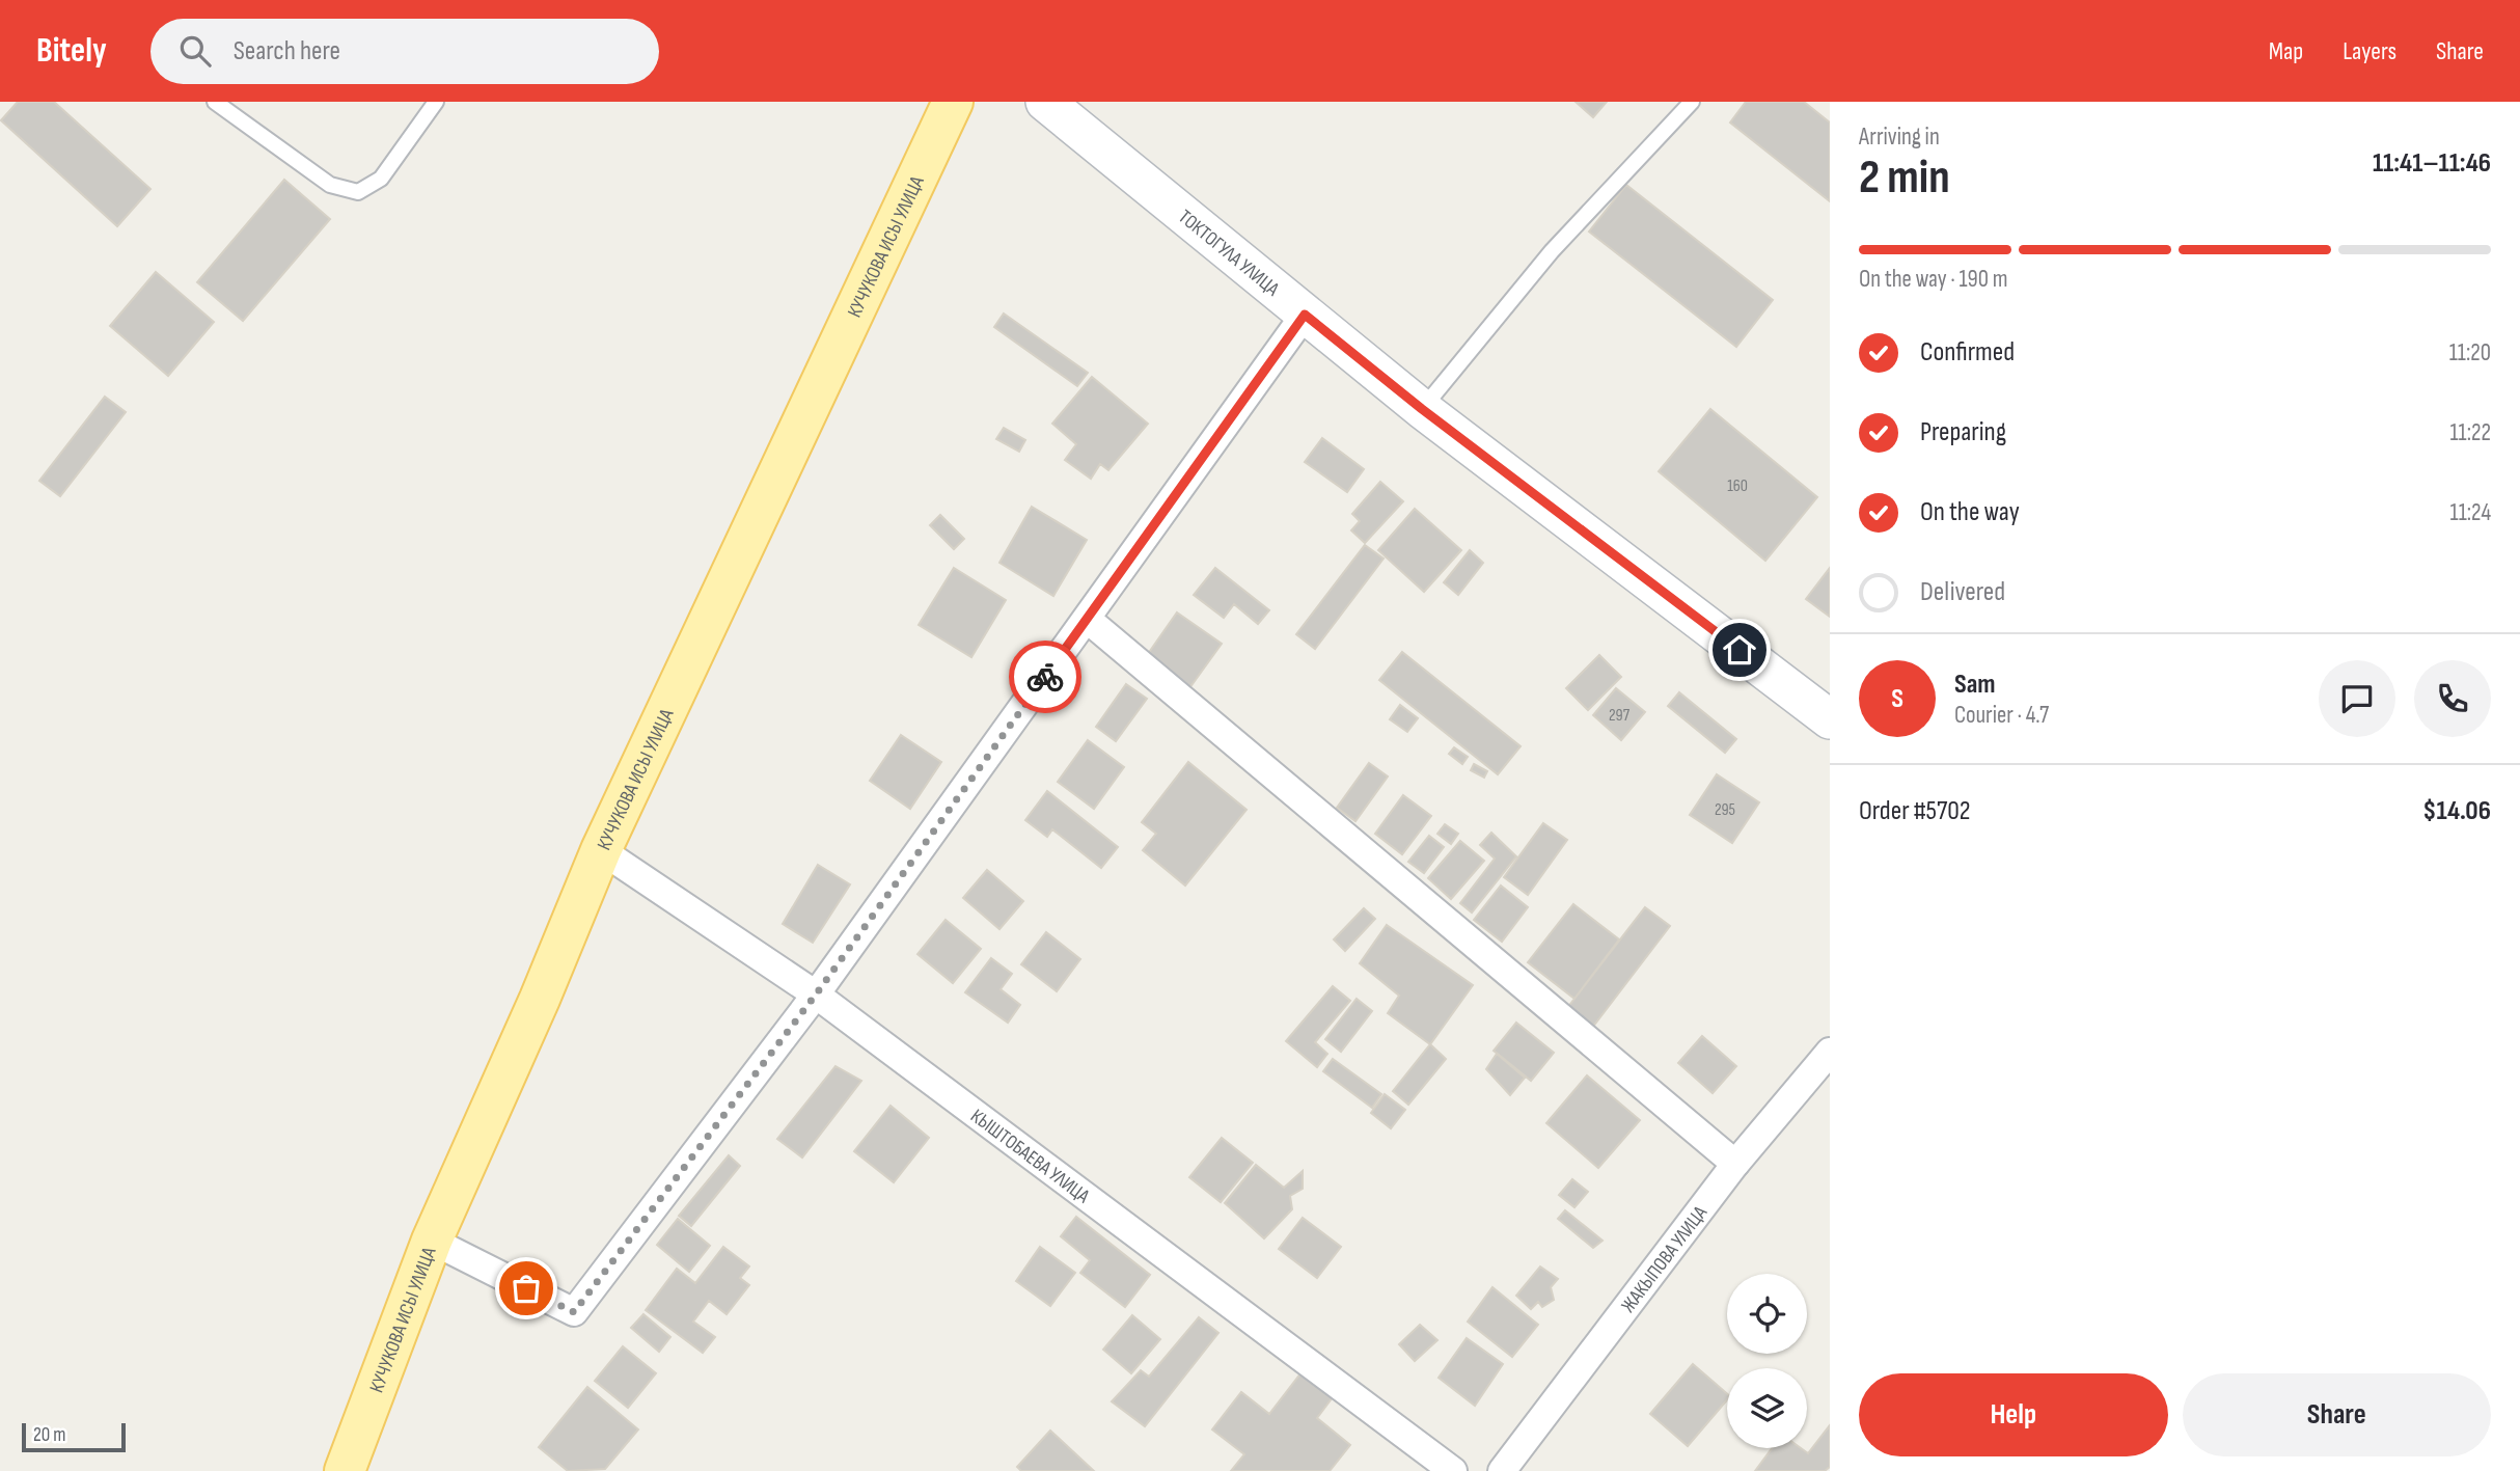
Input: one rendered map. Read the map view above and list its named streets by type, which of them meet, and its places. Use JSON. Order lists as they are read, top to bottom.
{
  "streets": {
    "main road": ["КУЧУКОВА ИСЫ УЛИЦА", "ТОКТОГУЛА УЛИЦА"],
    "street": ["КЫШТОБАЕВА УЛИЦА", "ЖАКЫПОВА УЛИЦА"]
  },
  "crossings": [
    ["КУЧУКОВА ИСЫ УЛИЦА", "КЫШТОБАЕВА УЛИЦА"]
  ],
  "house_numbers": ["160", "297", "295"],
  "scale_bar": "20 m",
  "page": {
    "header": "Bitely",
    "search": "Search here",
    "nav": ["Map", "Layers", "Share"],
    "heading": ["2 min", "Arriving in", "11:41–11:46"],
    "panel": [
      "Sam",
      "Courier · 4.7",
      "Order #5702",
      "$14.06"
    ],
    "bar": "On the way · 190 m",
    "list": [
      ["Confirmed", "11:20"],
      ["Preparing", "11:22"],
      ["On the way", "11:24"],
      "Delivered"
    ],
    "round": "S",
    "buttons": ["Help", "Share"],
    "scale": "20 m"
  }
}
